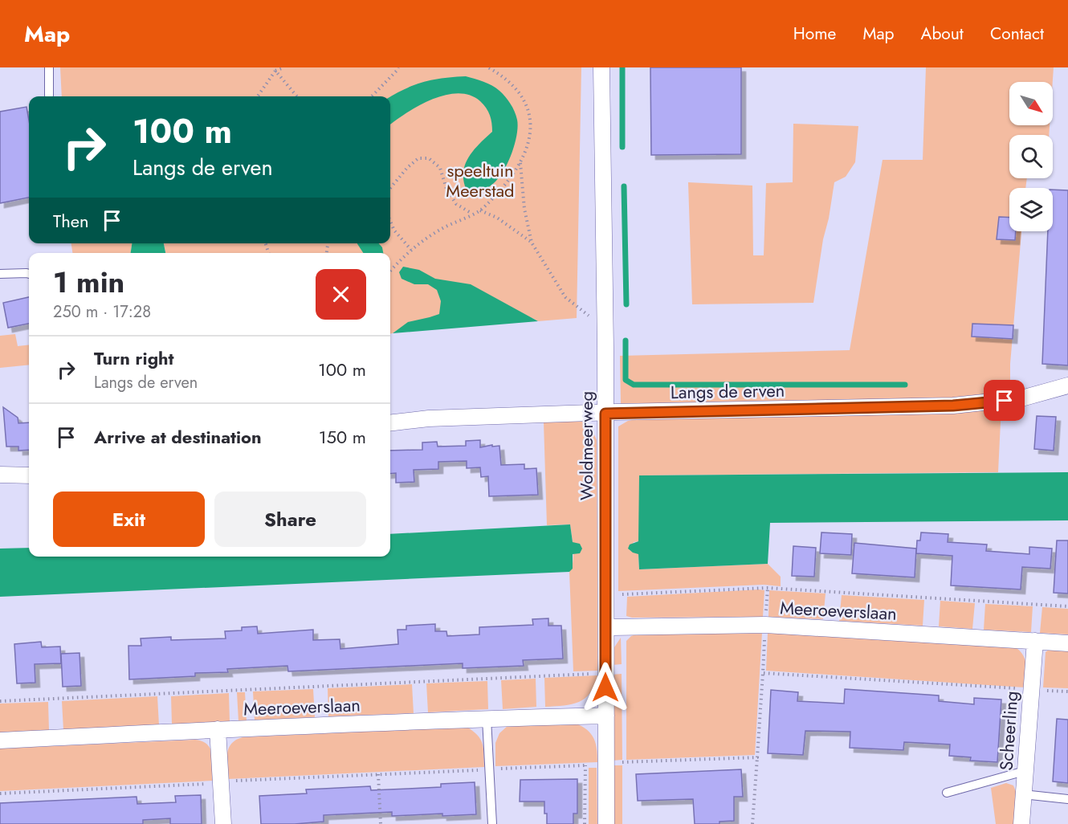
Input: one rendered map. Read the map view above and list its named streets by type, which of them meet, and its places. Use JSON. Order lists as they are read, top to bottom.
{
  "streets": {
    "street": [
      "Langs de erven",
      "Woldmeerweg",
      "Meeroeverslaan",
      "Scheerling"
    ]
  },
  "crossings": [
    ["Langs de erven", "Woldmeerweg"],
    ["Woldmeerweg", "Meeroeverslaan"],
    ["Meeroeverslaan", "Scheerling"]
  ],
  "parks": ["speeltuin Meerstad"],
  "north": "bottom right",
  "page": {
    "header": "Map",
    "nav": [
      "Home",
      "Map",
      "About",
      "Contact"
    ],
    "turn": ["100 m", "Langs de erven"],
    "then": "Then",
    "heading": ["1 min", "250 m · 17:28"],
    "list": [
      {
        "name": "Turn right",
        "note": "Langs de erven",
        "value": "100 m"
      },
      {
        "name": "Arrive at destination",
        "value": "150 m"
      }
    ],
    "buttons": ["Exit", "Share"]
  }
}
